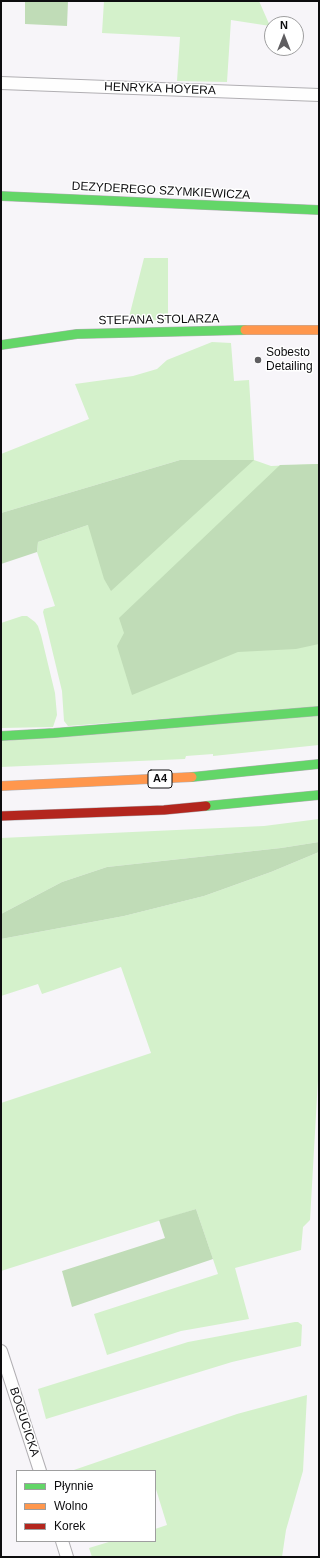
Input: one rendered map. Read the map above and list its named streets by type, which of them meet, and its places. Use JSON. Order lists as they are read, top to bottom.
{
  "streets": {
    "main road": ["DEZYDEREGO SZYMKIEWICZA", "STEFANA STOLARZA", "A4"],
    "street": ["HENRYKA HOYERA", "BOGUCICKA"]
  },
  "places": ["Sobesto Detailing"],
  "legend": ["Płynnie", "Wolno", "Korek"],
  "north": "top"
}
